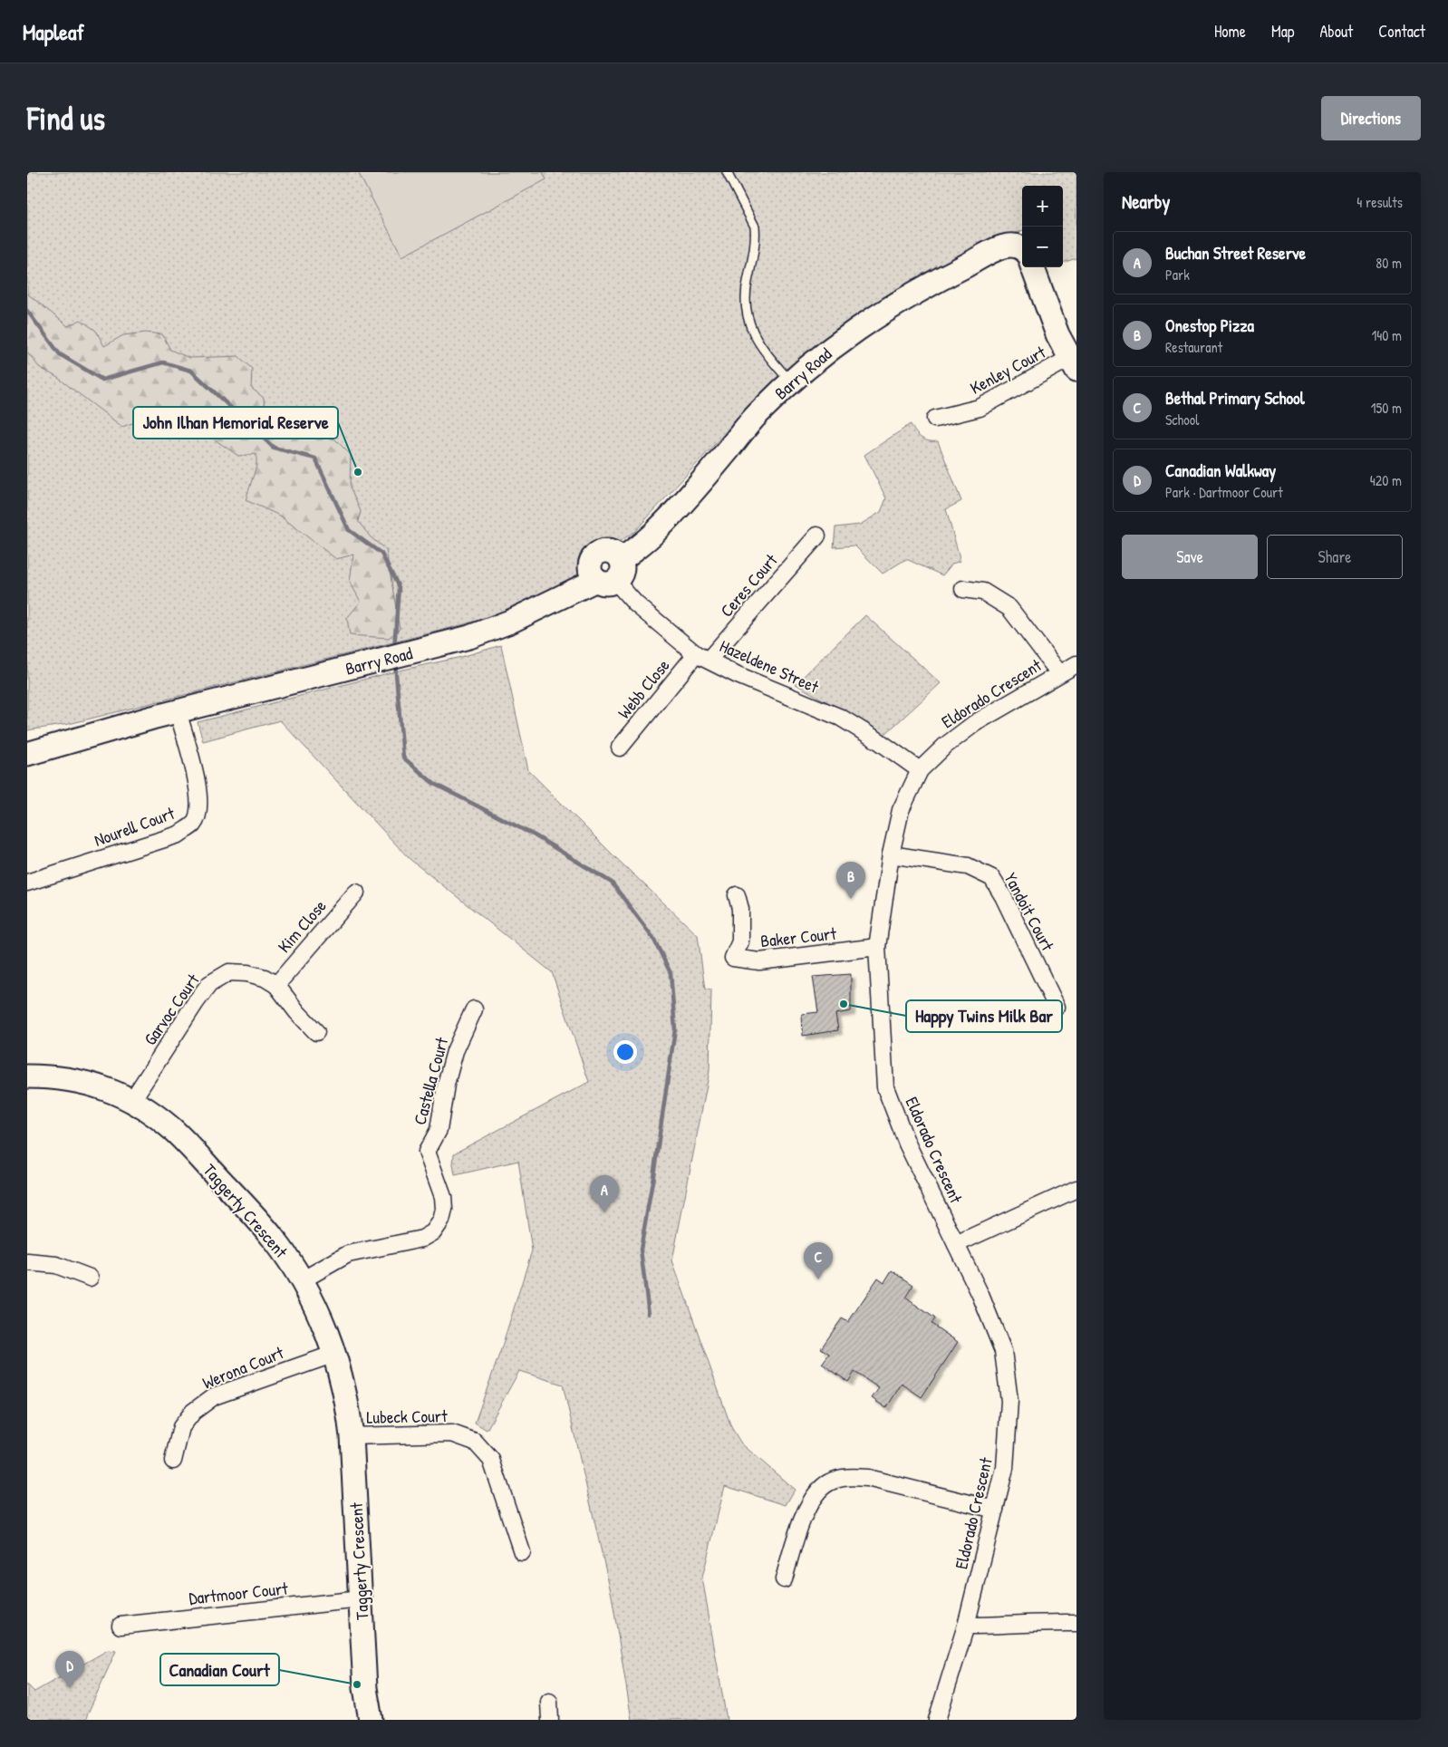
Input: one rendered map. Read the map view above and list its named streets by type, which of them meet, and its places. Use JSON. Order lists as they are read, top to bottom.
{
  "streets": {
    "street": [
      "Kenley Court",
      "Barry Road",
      "Ceres Court",
      "Hazeldene Street",
      "Webb Close",
      "Eldorado Crescent",
      "Nourell Court",
      "Yandoit Court",
      "Kim Close",
      "Baker Court",
      "Garvoc Court",
      "Castella Court",
      "Taggerty Crescent",
      "Werona Court",
      "Lubeck Court",
      "Dartmoor Court"
    ]
  },
  "crossings": [
    ["Barry Road", "Hazeldene Street"],
    ["Barry Road", "Nourell Court"],
    ["Ceres Court", "Hazeldene Street"],
    ["Ceres Court", "Webb Close"],
    ["Hazeldene Street", "Webb Close"],
    ["Hazeldene Street", "Eldorado Crescent"],
    ["Eldorado Crescent", "Yandoit Court"],
    ["Eldorado Crescent", "Baker Court"],
    ["Kim Close", "Garvoc Court"],
    ["Garvoc Court", "Taggerty Crescent"],
    ["Castella Court", "Taggerty Crescent"],
    ["Taggerty Crescent", "Werona Court"],
    ["Taggerty Crescent", "Lubeck Court"],
    ["Taggerty Crescent", "Dartmoor Court"]
  ],
  "places": ["John Ilhan Memorial Reserve", "Happy Twins Milk Bar", "Canadian Court"],
  "page": {
    "header": "Mapleaf",
    "nav": [
      "Home",
      "Map",
      "About",
      "Contact"
    ],
    "buttons": [
      "Directions",
      ["Save", "Share"]
    ],
    "title": "Find us",
    "heading": ["Nearby", "4 results"],
    "map_buttons": ["+", "−"],
    "list": [
      {
        "mark": "A",
        "name": "Buchan Street Reserve",
        "note": "Park",
        "value": "80 m"
      },
      {
        "mark": "B",
        "name": "Onestop Pizza",
        "note": "Restaurant",
        "value": "140 m"
      },
      {
        "mark": "C",
        "name": "Bethal Primary School",
        "note": "School",
        "value": "150 m"
      },
      {
        "mark": "D",
        "name": "Canadian Walkway",
        "note": "Park · Dartmoor Court",
        "value": "420 m"
      }
    ],
    "pins": [
      "B",
      "A",
      "C",
      "D"
    ]
  }
}
